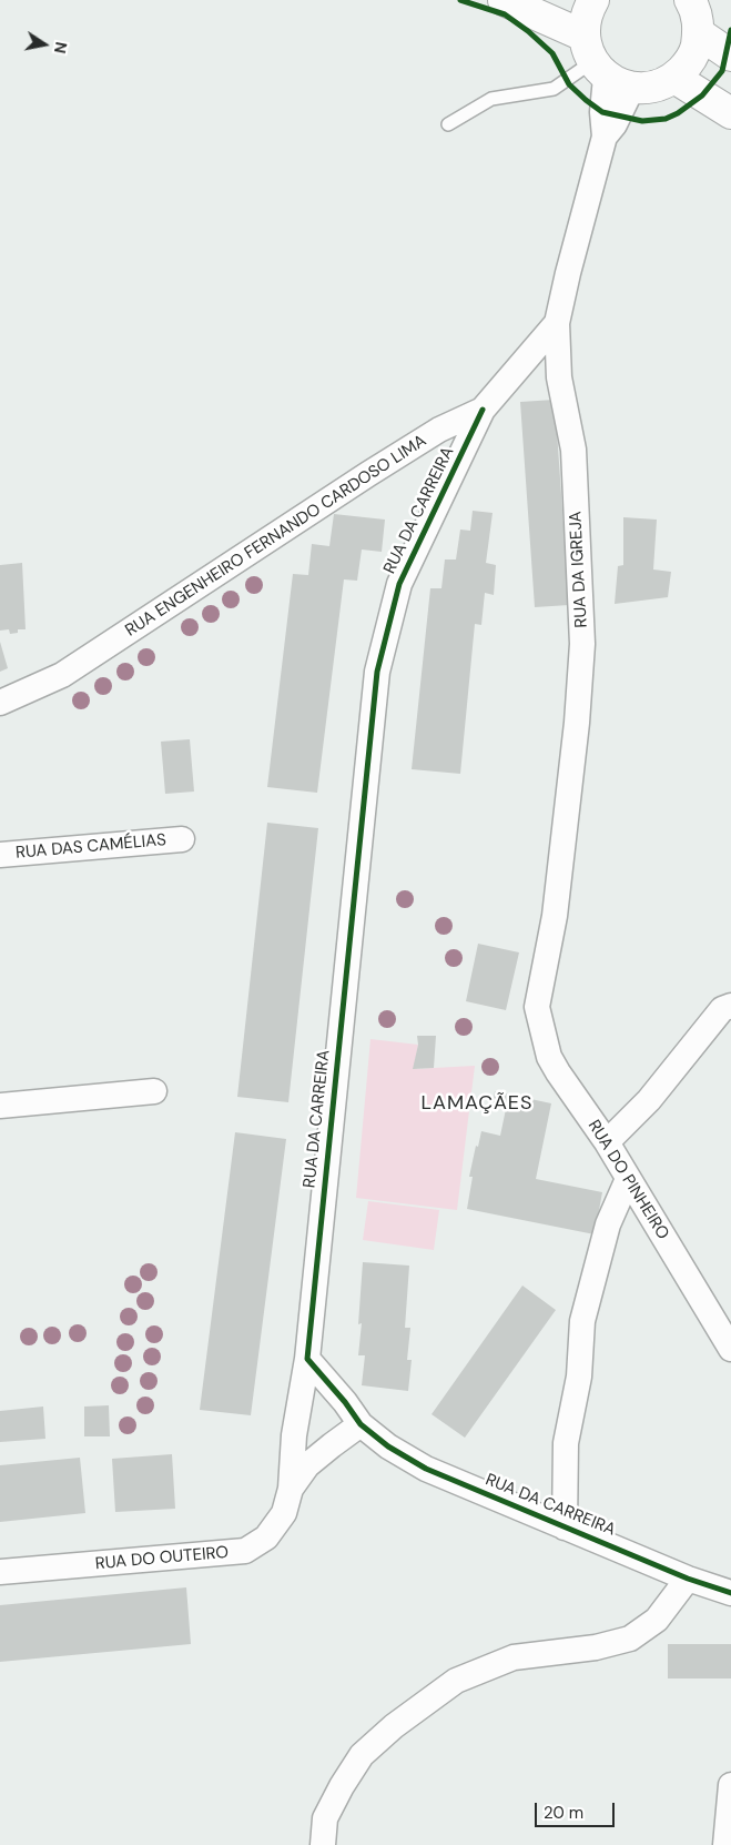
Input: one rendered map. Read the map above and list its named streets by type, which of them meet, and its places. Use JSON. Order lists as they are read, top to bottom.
{
  "streets": {
    "street": [
      "RUA DA CARREIRA",
      "RUA ENGENHEIRO FERNANDO CARDOSO LIMA",
      "RUA DA IGREJA",
      "RUA DAS CAMÉLIAS",
      "RUA DO PINHEIRO",
      "RUA DO OUTEIRO"
    ]
  },
  "crossings": [
    ["RUA DA CARREIRA", "RUA ENGENHEIRO FERNANDO CARDOSO LIMA"],
    ["RUA DA CARREIRA", "RUA DO OUTEIRO"],
    ["RUA ENGENHEIRO FERNANDO CARDOSO LIMA", "RUA DA IGREJA"],
    ["RUA DA IGREJA", "RUA DO PINHEIRO"]
  ],
  "districts": ["LAMAÇÃES"],
  "scale_bar": "20 m",
  "north": "right"
}
